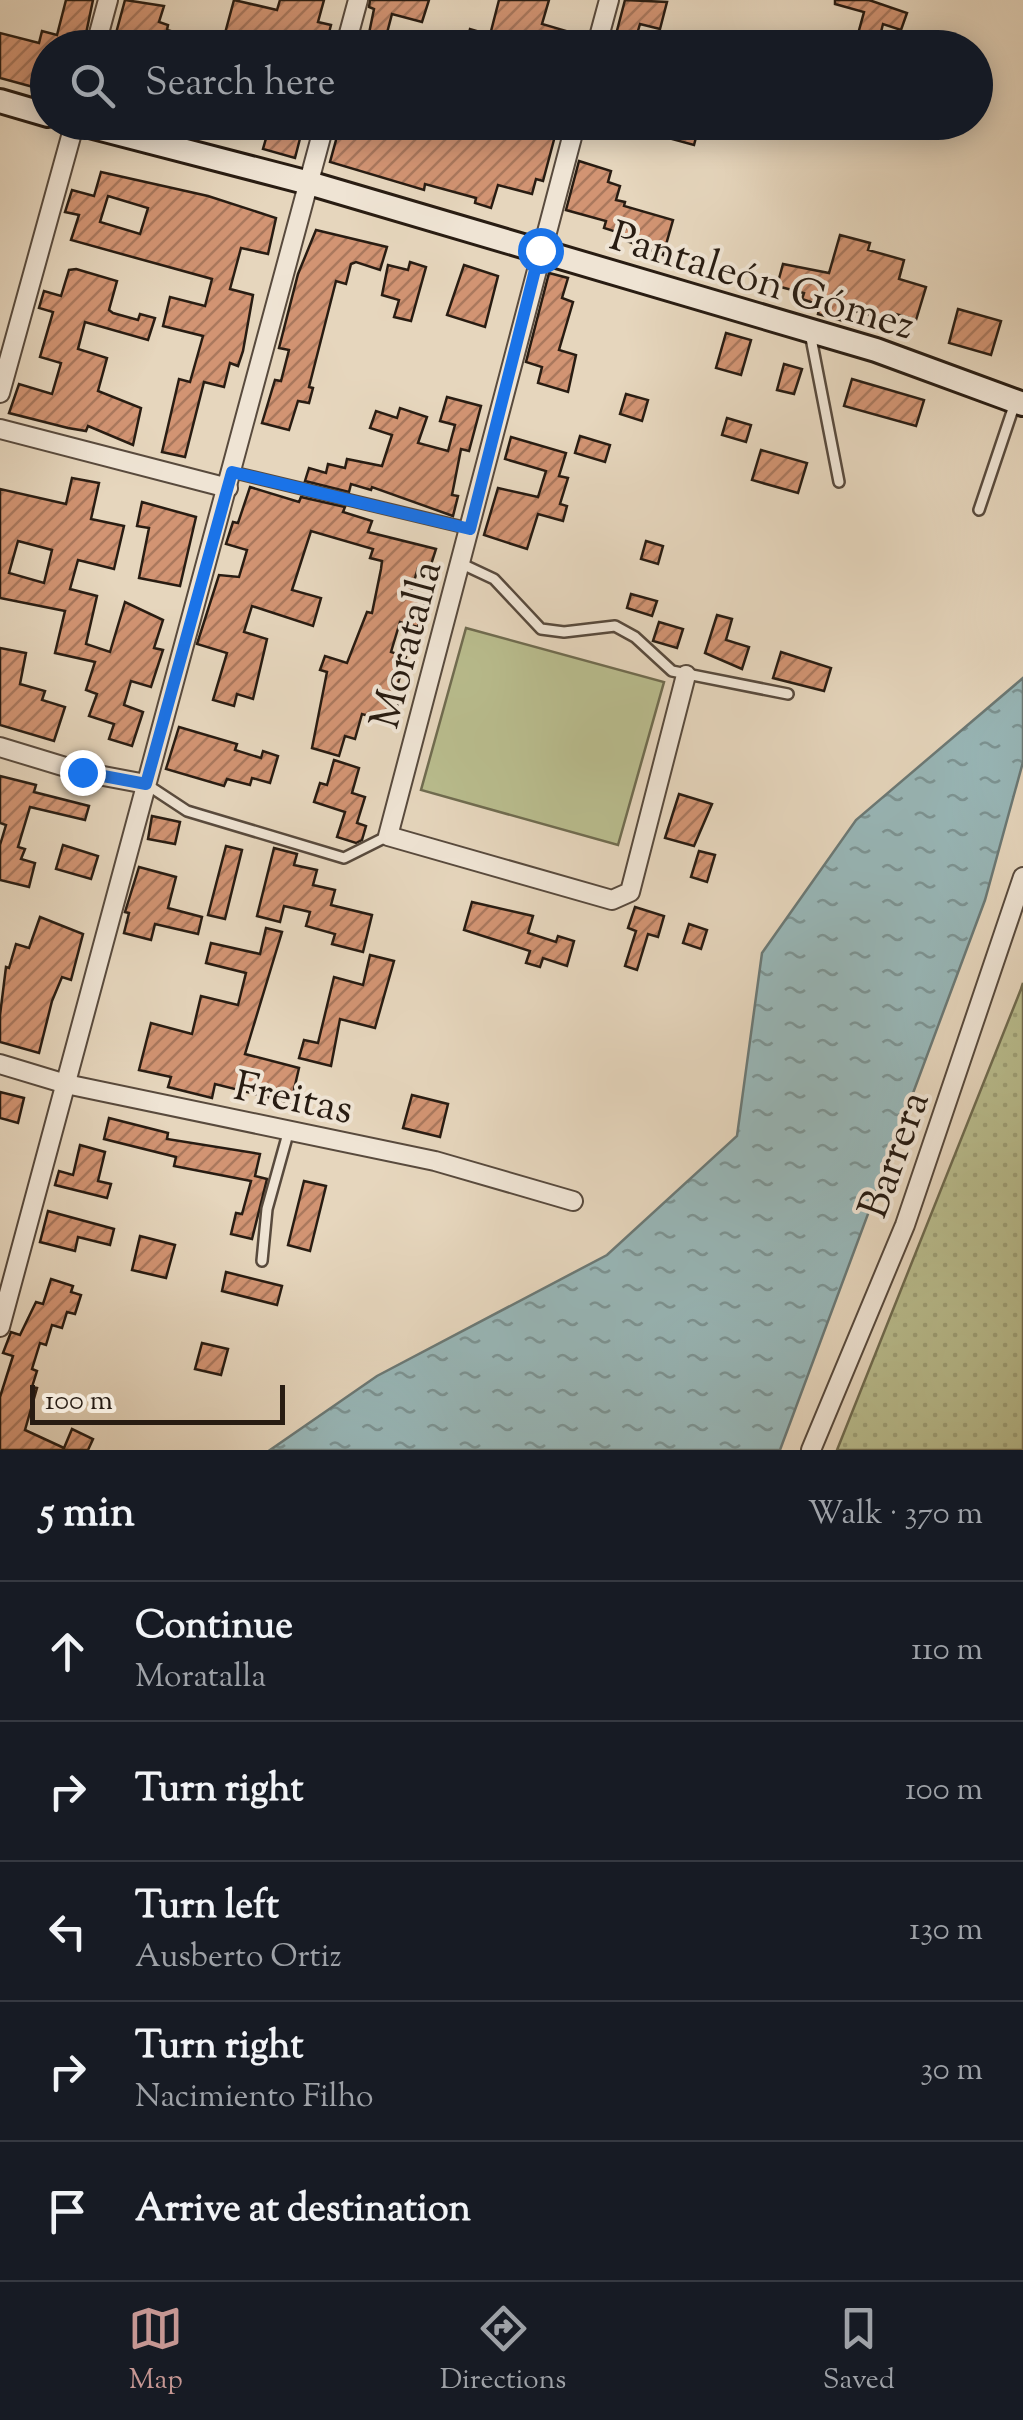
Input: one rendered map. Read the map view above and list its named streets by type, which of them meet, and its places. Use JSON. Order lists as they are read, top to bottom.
{
  "streets": {
    "main road": ["Pantaleón Gómez"],
    "street": ["Moratalla", "Freitas", "Barrera"]
  },
  "crossings": [
    ["Pantaleón Gómez", "Moratalla"]
  ],
  "scale_bar": "100 m",
  "page": {
    "search": "Search here",
    "scale": "100 m",
    "heading": ["5 min", "Walk · 370 m"],
    "list": [
      ["Continue", "Moratalla", "110 m"],
      ["Turn right", "100 m"],
      ["Turn left", "Ausberto Ortiz", "130 m"],
      ["Turn right", "Nacimiento Filho", "30 m"],
      "Arrive at destination"
    ],
    "nav": ["Map", "Directions", "Saved"]
  }
}
